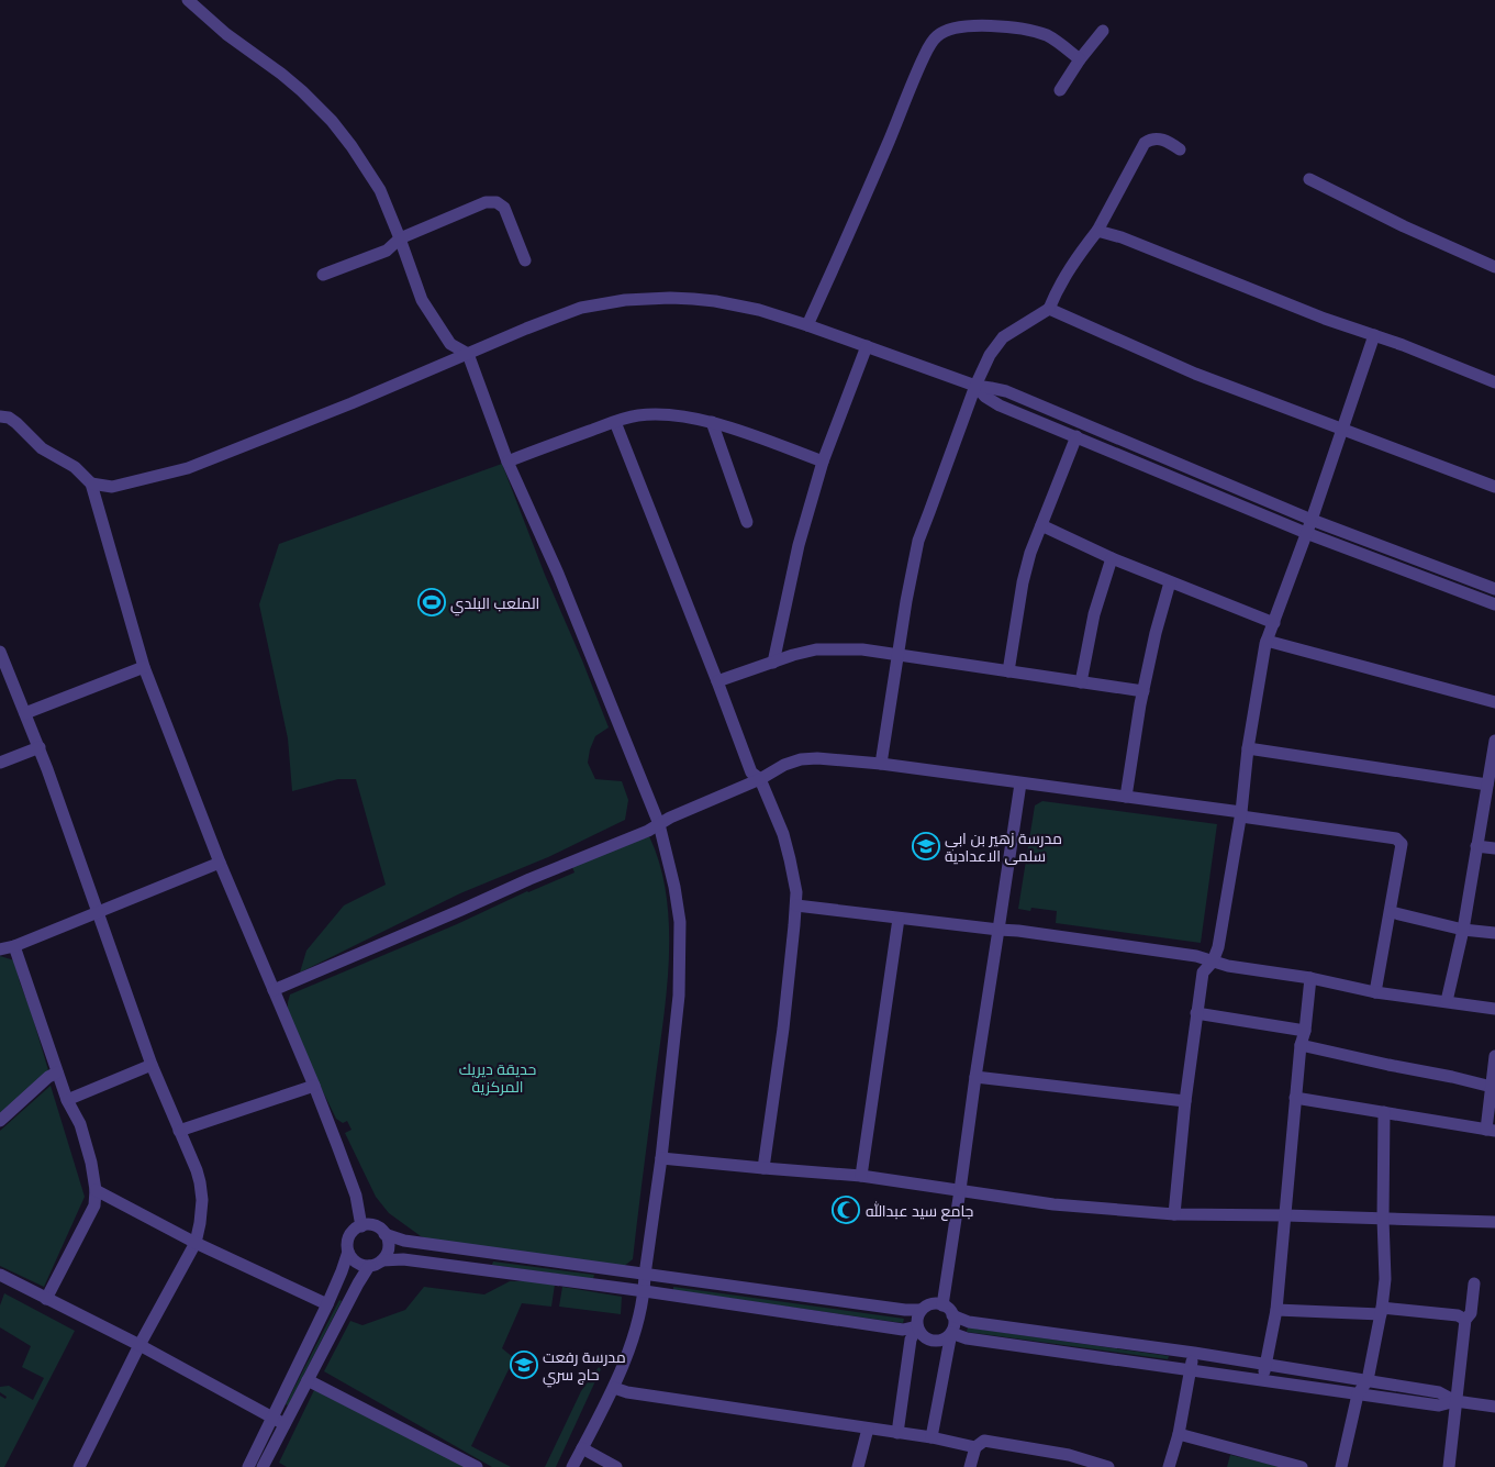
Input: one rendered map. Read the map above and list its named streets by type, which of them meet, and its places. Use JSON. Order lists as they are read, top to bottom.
{
  "parks": ["حديقة ديريك المركزية"],
  "places": {
    "sports": ["الملعب البلدي"],
    "school or university": ["مدرسة زهير بن ابي سلمى الاعدادية", "مدرسة رفعت حاج سري"],
    "mosque": ["جامع سيد عبدالله"]
  }
}
